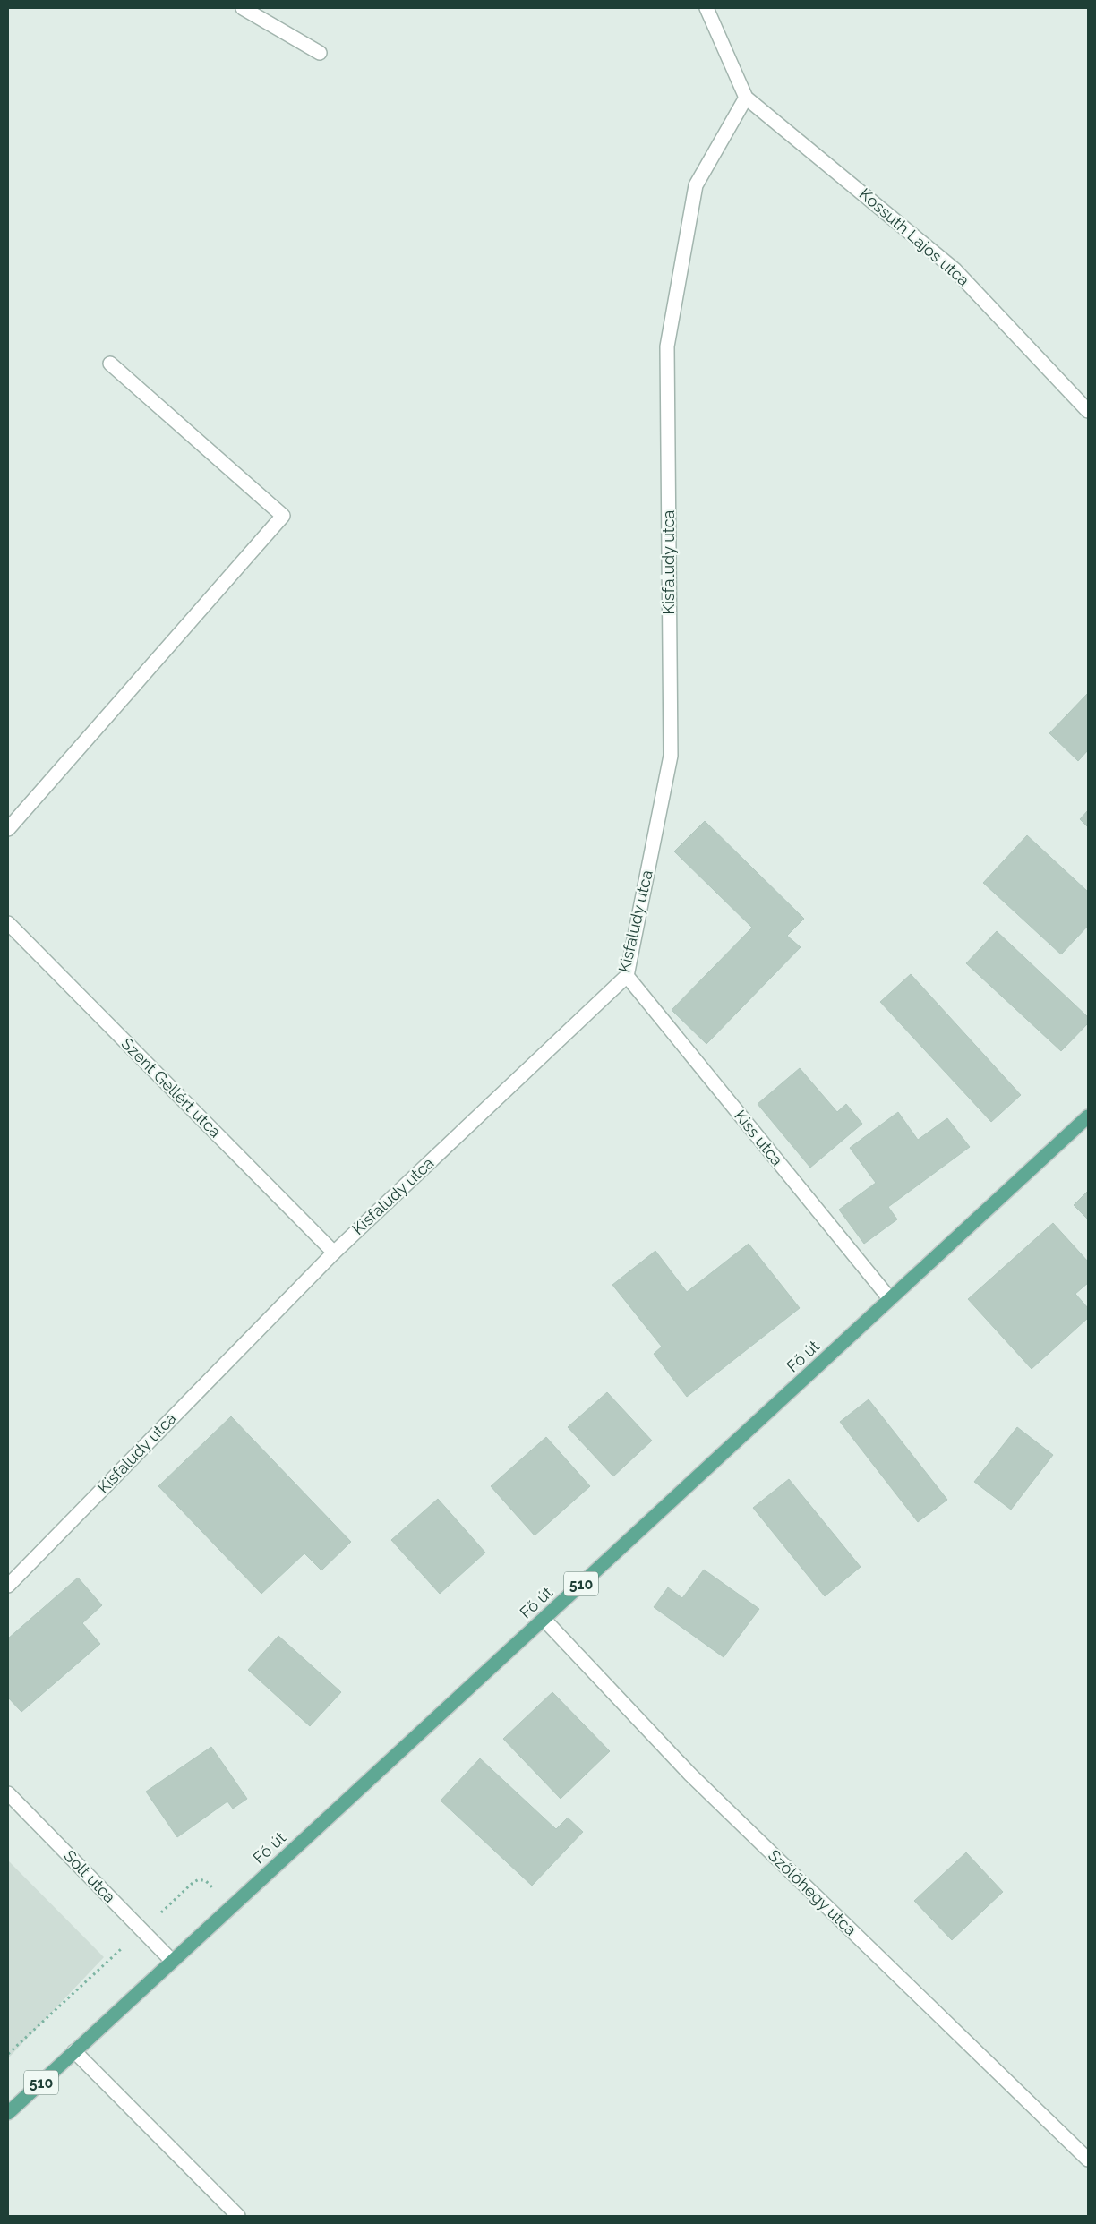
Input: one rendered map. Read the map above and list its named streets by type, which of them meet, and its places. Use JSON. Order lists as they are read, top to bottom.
{
  "streets": {
    "main road": ["Fő út", "510"],
    "street": [
      "Kossuth Lajos utca",
      "Kisfaludy utca",
      "Szent Gellért utca",
      "Kiss utca",
      "Solt utca",
      "Szőlőhegy utca"
    ]
  },
  "crossings": [
    ["Kossuth Lajos utca", "Kisfaludy utca"],
    ["Kisfaludy utca", "Szent Gellért utca"],
    ["Kisfaludy utca", "Kiss utca"],
    ["Kiss utca", "Fő út"],
    ["Fő út", "Solt utca"],
    ["Fő út", "Szőlőhegy utca"]
  ]
}
